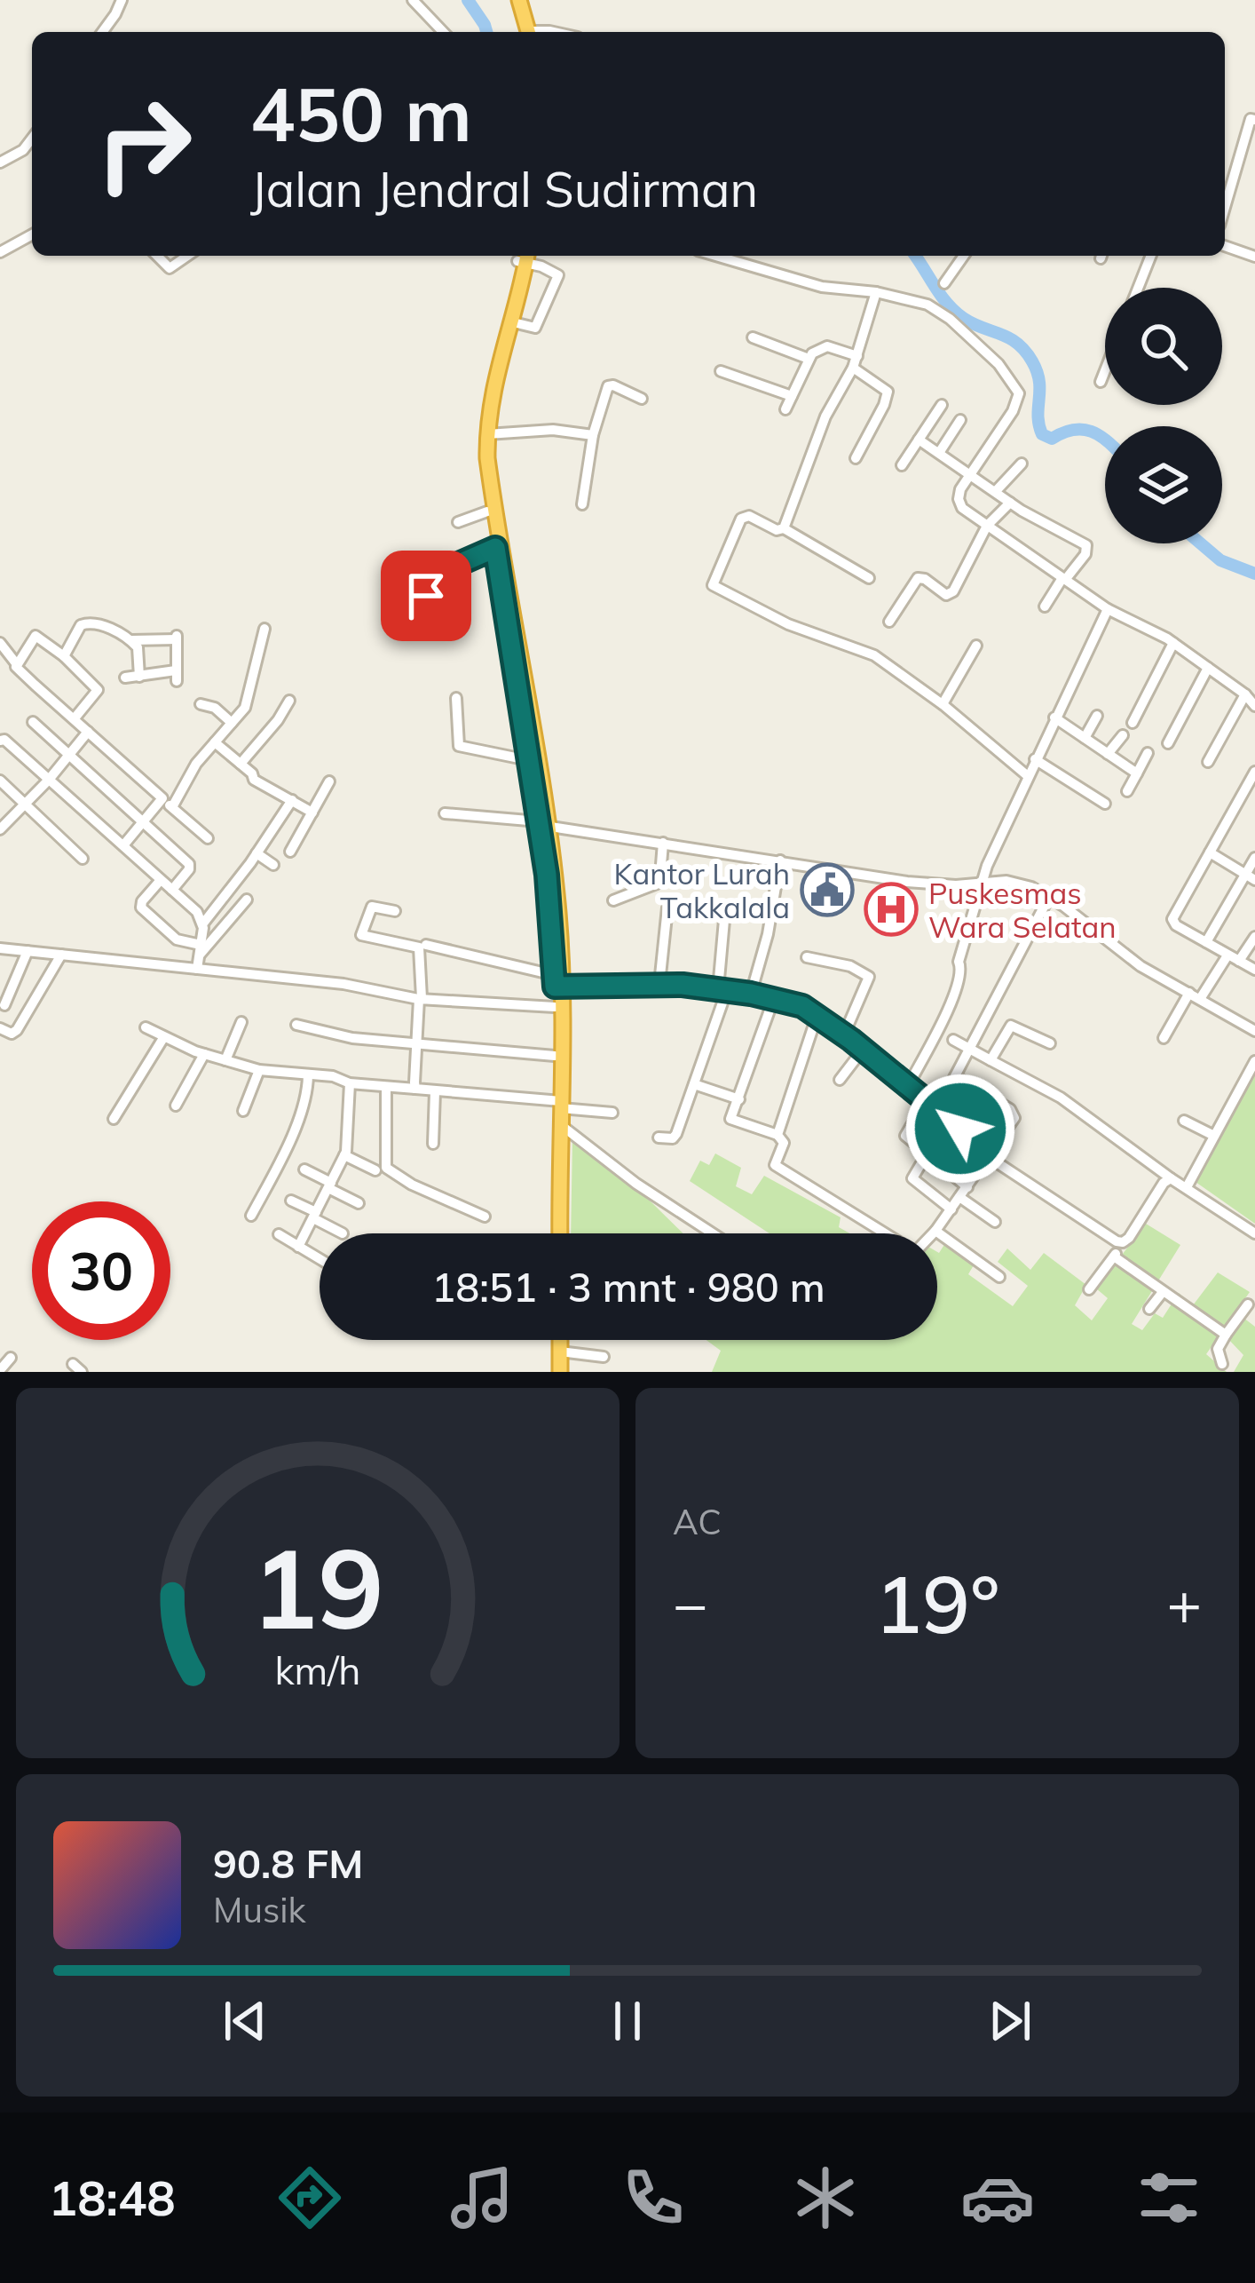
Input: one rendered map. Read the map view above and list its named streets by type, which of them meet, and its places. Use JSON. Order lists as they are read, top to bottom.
{
  "places": {
    "public building": ["Kantor Lurah Takkalala"],
    "hospital": ["Puskesmas Wara Selatan"]
  },
  "page": {
    "turn": ["450 m", "Jalan Jendral Sudirman"],
    "limit": "30",
    "trip": "18:51 · 3 mnt · 980 m",
    "tile": "AC",
    "heat": ["−", "19°", "+"],
    "song": ["90.8 FM", "Musik"],
    "tabs": "18:48",
    "gauge": ["19", "km/h"]
  }
}
